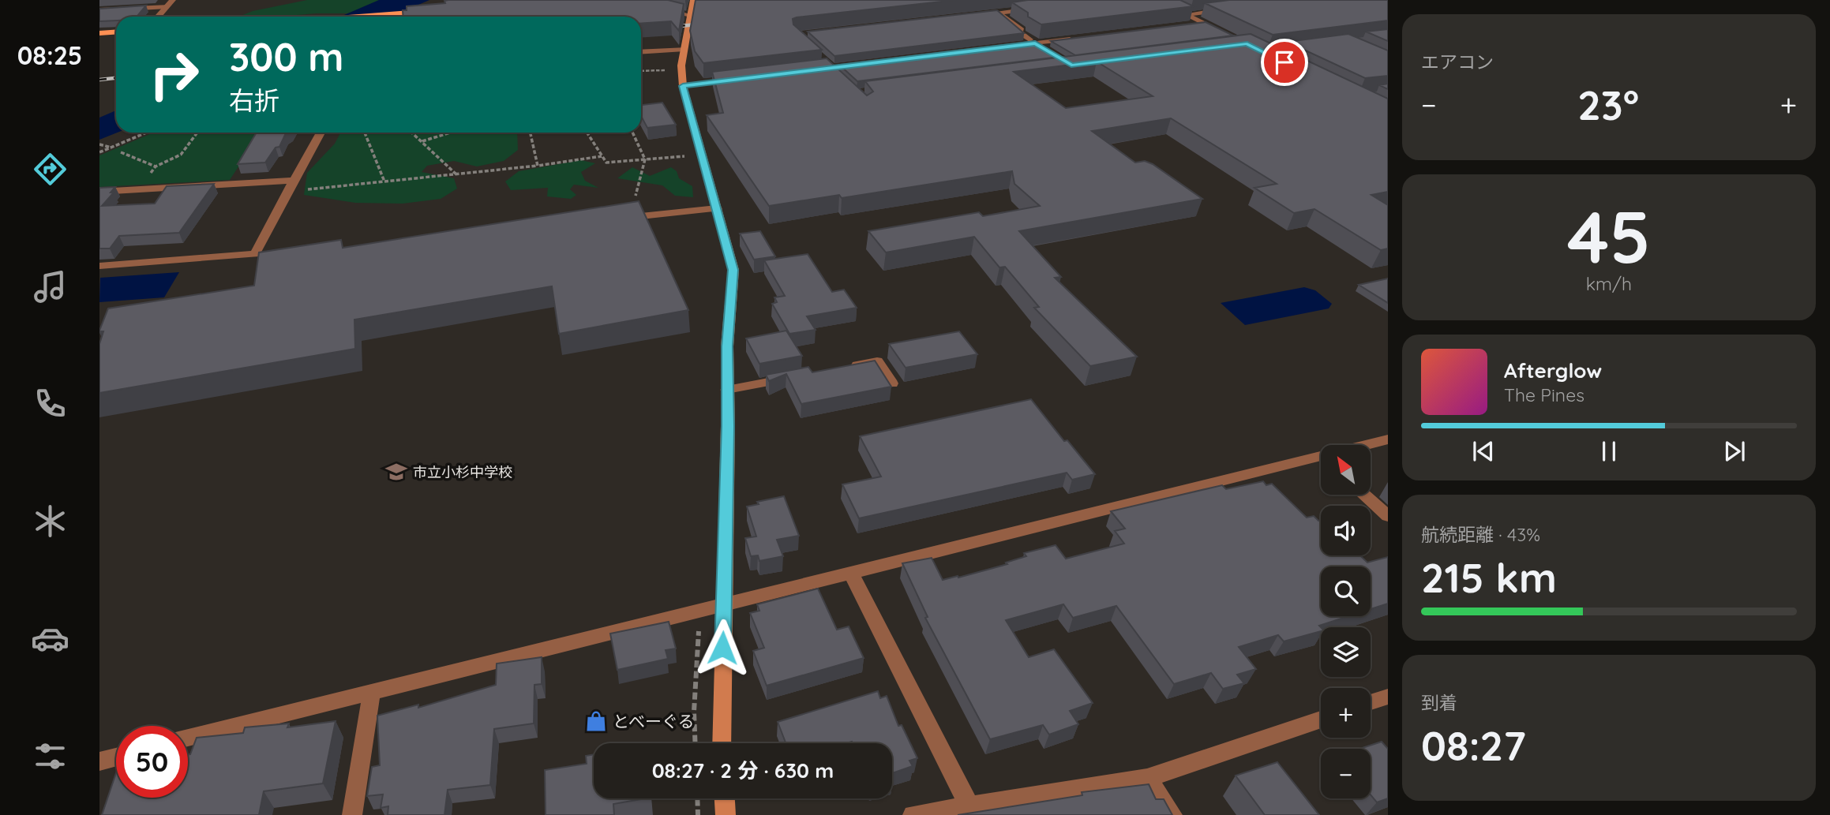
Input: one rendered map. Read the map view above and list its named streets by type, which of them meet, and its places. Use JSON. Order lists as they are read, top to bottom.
{
  "places": {
    "school or university": ["市立小杉中学校"],
    "shop": ["とべーぐる"]
  },
  "north": "top left",
  "page": {
    "tabs": "08:25",
    "tile": [
      "エアコン",
      ["45", "km/h"],
      ["航続距離 · 43%", "215 km"],
      ["到着", "08:27"]
    ],
    "turn": ["300 m", "右折"],
    "heat": ["−", "23°", "+"],
    "song": ["Afterglow", "The Pines"],
    "map_buttons": ["+", "−"],
    "limit": "50",
    "trip": "08:27 · 2 分 · 630 m"
  }
}
